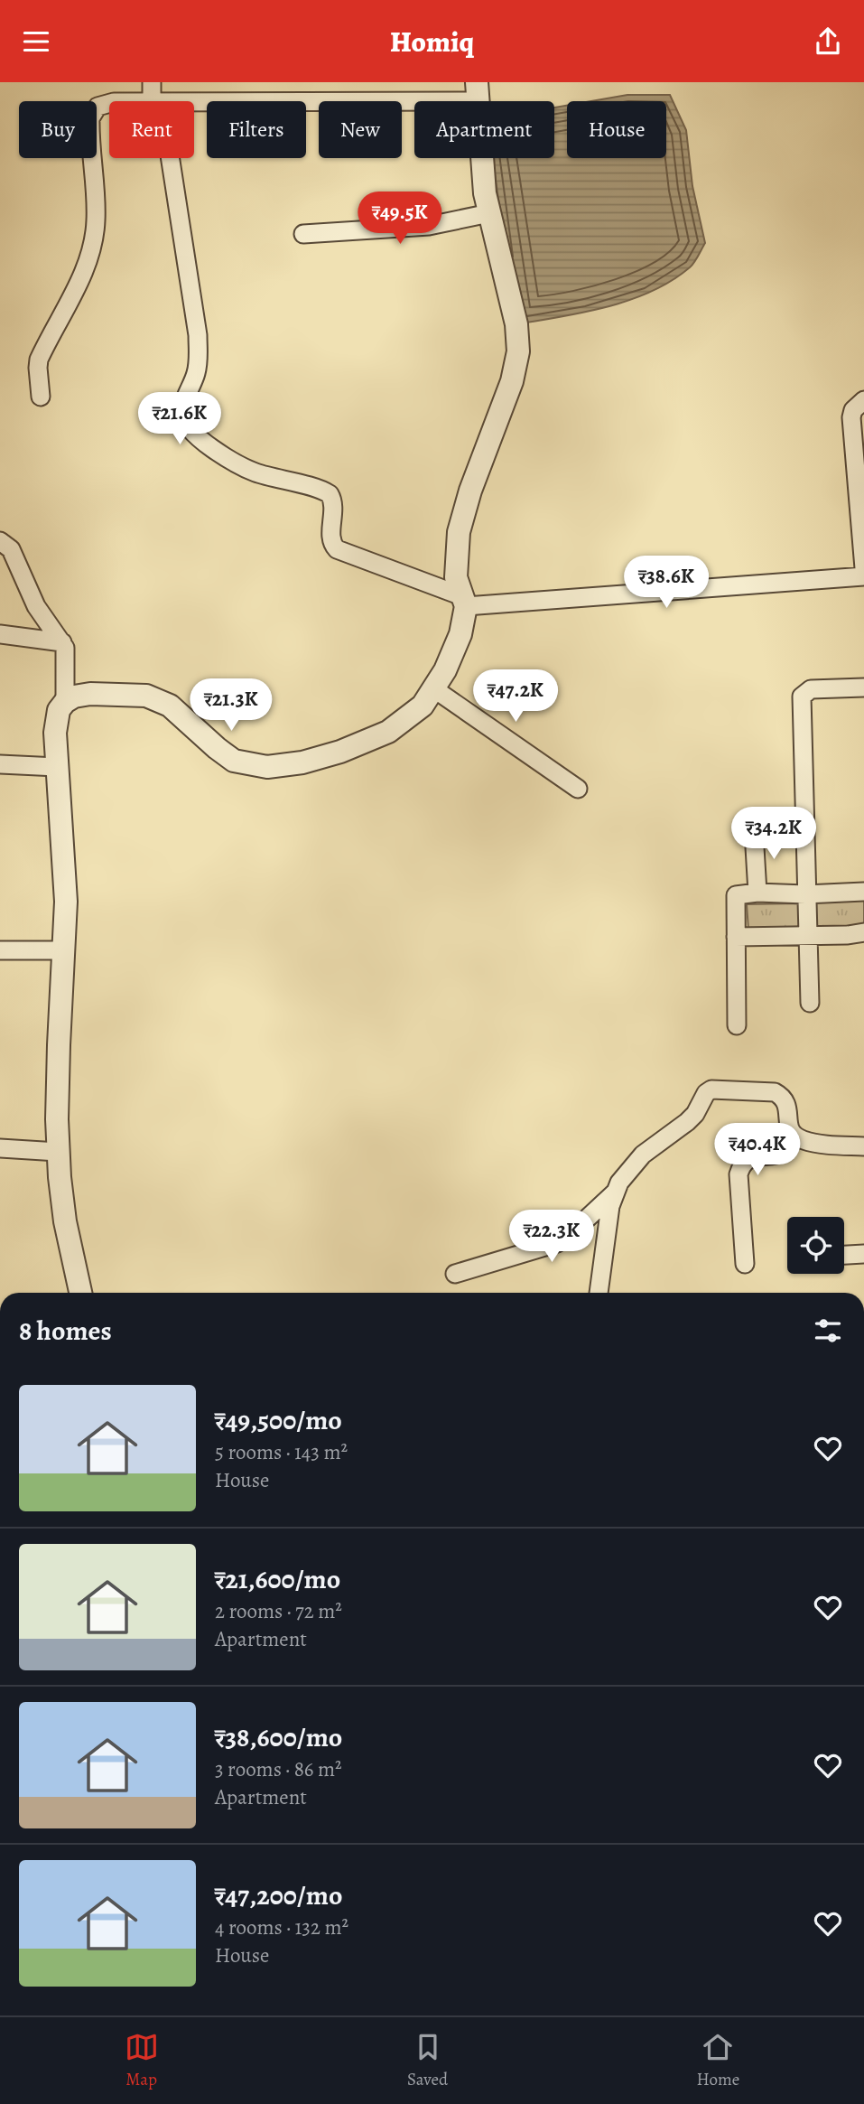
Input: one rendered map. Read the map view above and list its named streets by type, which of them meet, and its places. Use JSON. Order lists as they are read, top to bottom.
{
  "page": {
    "header": "Homiq",
    "chip": [
      "Buy",
      "Rent",
      "Filters",
      "New",
      "Apartment",
      "House"
    ],
    "price": [
      "₹49.5K",
      "₹21.6K",
      "₹38.6K",
      "₹47.2K",
      "₹21.3K",
      "₹34.2K",
      "₹40.4K",
      "₹22.3K"
    ],
    "heading": "8 homes",
    "list": [
      {
        "name": "₹49,500/mo",
        "note": "5 rooms · 143 m² · House"
      },
      {
        "name": "₹21,600/mo",
        "note": "2 rooms · 72 m² · Apartment"
      },
      {
        "name": "₹38,600/mo",
        "note": "3 rooms · 86 m² · Apartment"
      },
      {
        "name": "₹47,200/mo",
        "note": "4 rooms · 132 m² · House"
      }
    ],
    "tabs": ["Map", "Saved", "Home"]
  }
}
